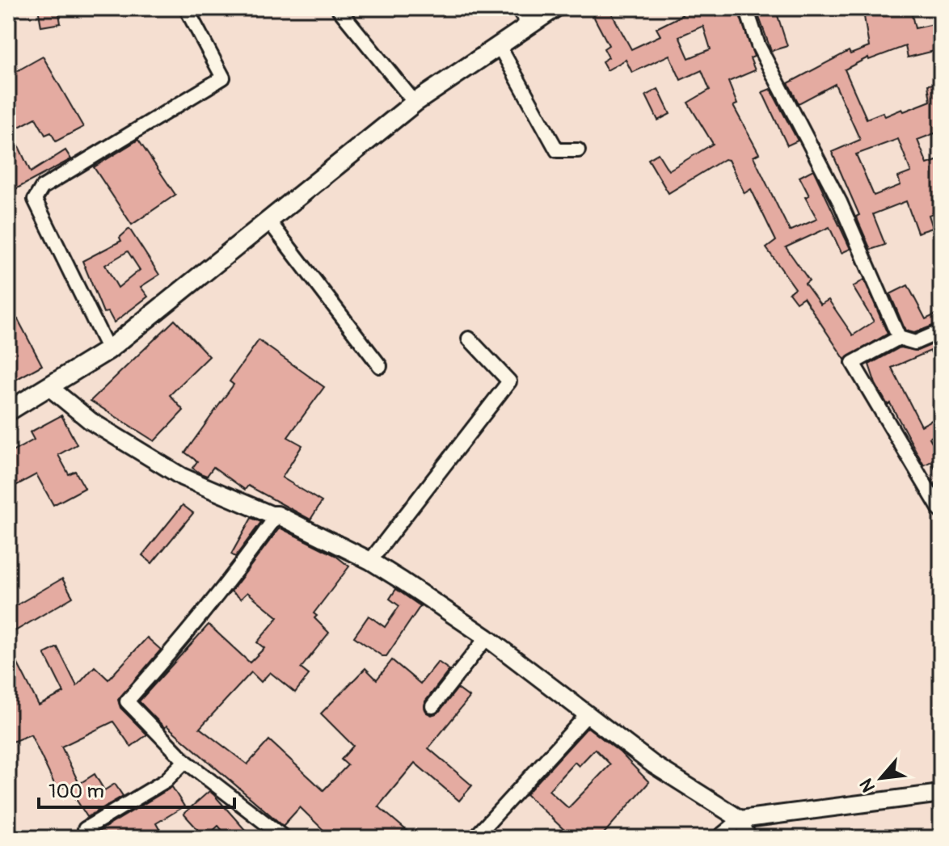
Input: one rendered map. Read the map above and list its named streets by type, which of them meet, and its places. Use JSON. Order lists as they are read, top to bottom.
{
  "scale_bar": "100 m",
  "north": "bottom left"
}
